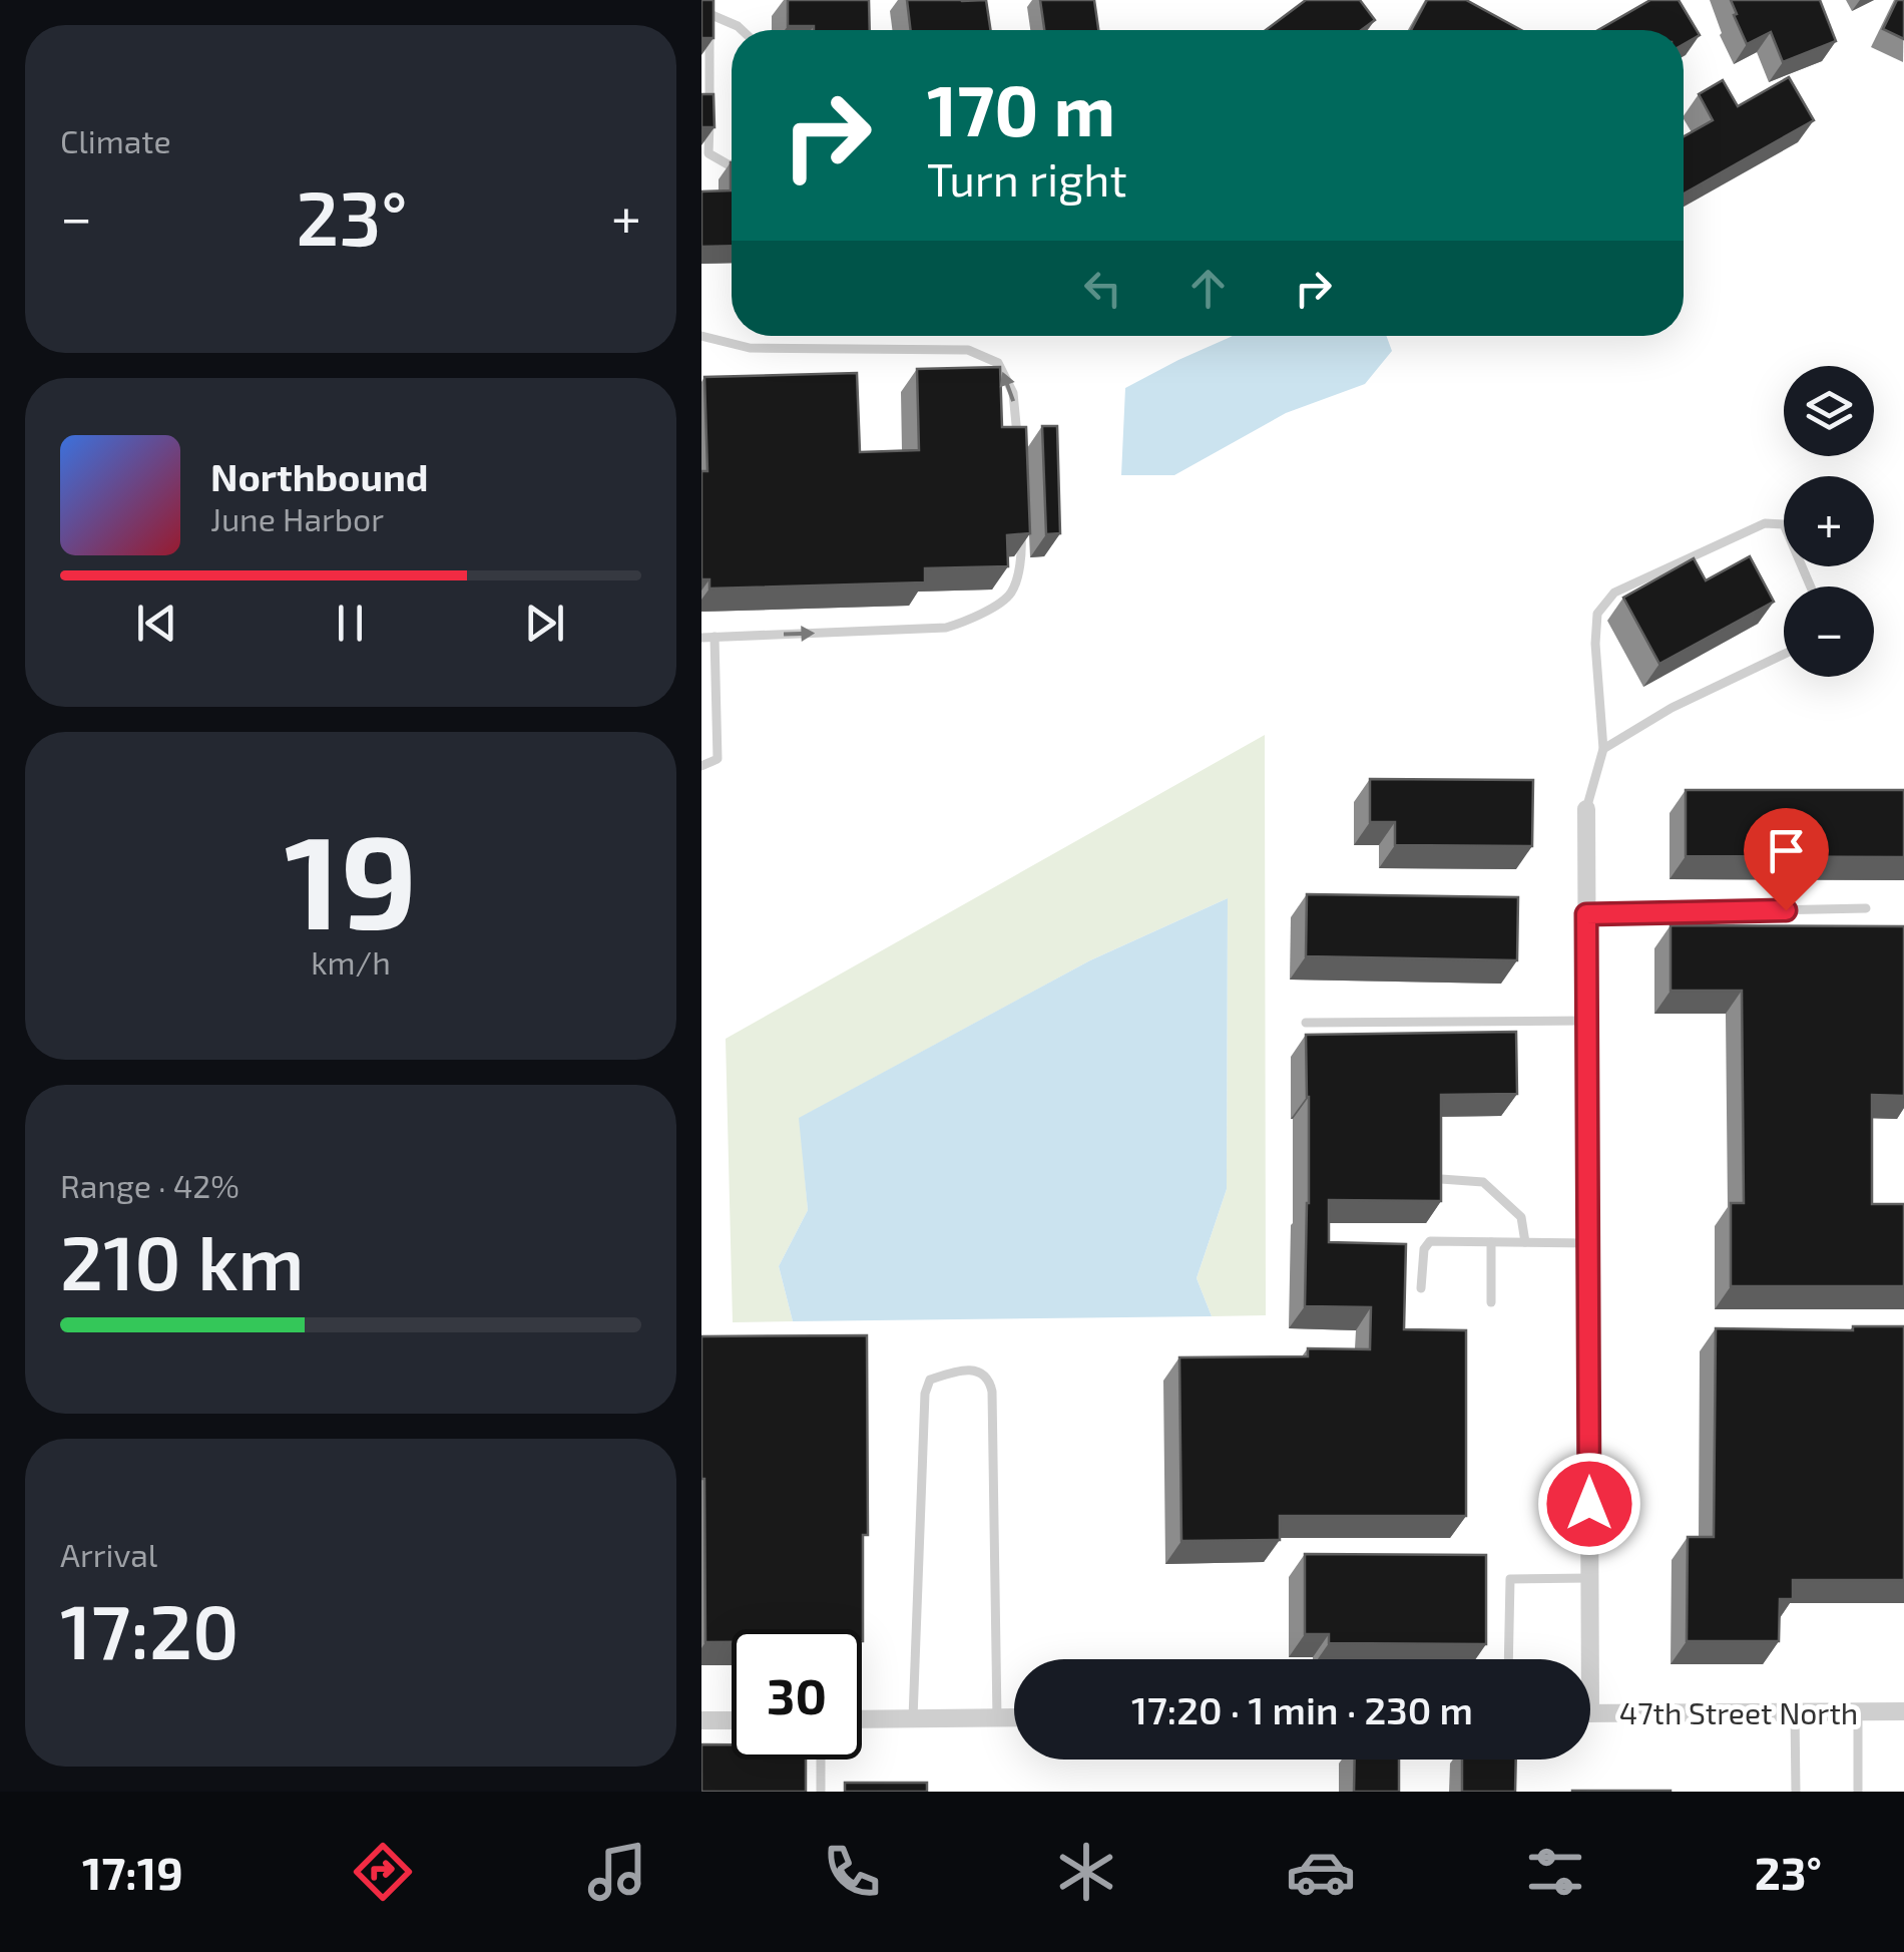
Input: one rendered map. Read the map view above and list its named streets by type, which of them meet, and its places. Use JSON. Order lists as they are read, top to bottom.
{
  "streets": {
    "street": ["47th Street North"]
  },
  "page": {
    "tile": [
      "Climate",
      ["19", "km/h"],
      ["Range · 42%", "210 km"],
      ["Arrival", "17:20"]
    ],
    "turn": ["170 m", "Turn right"],
    "heat": ["−", "23°", "+"],
    "map_buttons": ["+", "−"],
    "song": ["Northbound", "June Harbor"],
    "limit": "30",
    "trip": "17:20 · 1 min · 230 m",
    "tabs": ["17:19", "23°"]
  }
}
